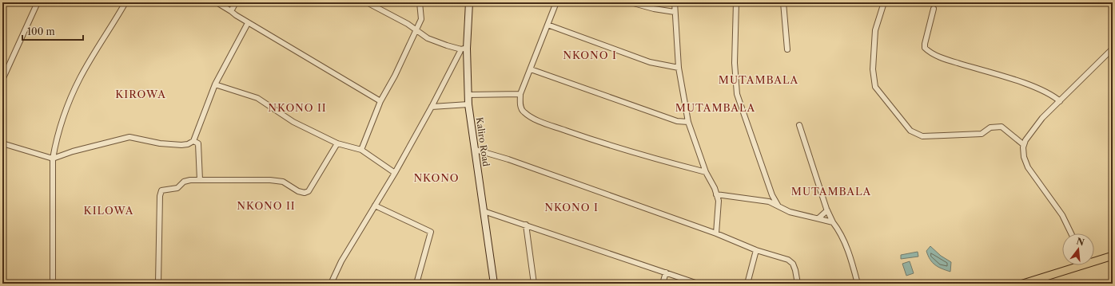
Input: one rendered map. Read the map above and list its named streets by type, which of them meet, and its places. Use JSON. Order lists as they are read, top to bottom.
{
  "streets": {
    "main road": ["Kaliro Road"]
  },
  "districts": [
    "NKONO I",
    "MUTAMBALA",
    "KIROWA",
    "NKONO II",
    "MUTAMBALA",
    "NKONO",
    "MUTAMBALA",
    "NKONO II",
    "NKONO I",
    "KILOWA"
  ],
  "scale_bar": "100 m",
  "north": "top"
}
